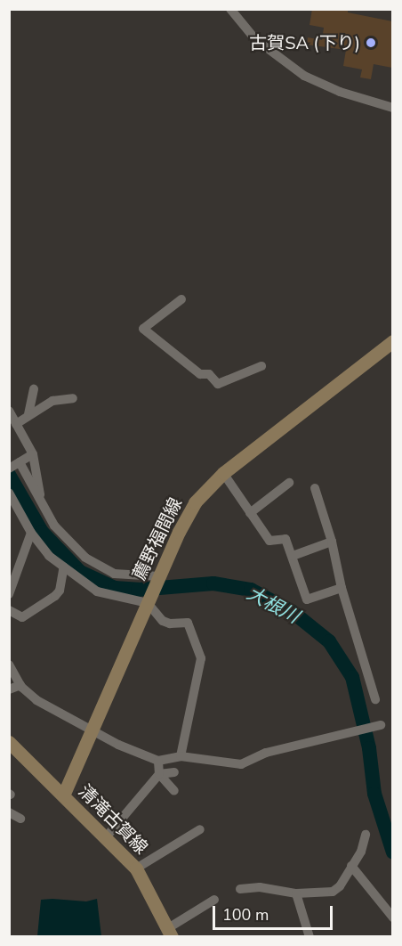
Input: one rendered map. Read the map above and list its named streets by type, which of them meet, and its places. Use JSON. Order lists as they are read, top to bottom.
{
  "streets": {
    "main road": ["薦野福間線", "清滝古賀線"]
  },
  "crossings": [
    ["薦野福間線", "清滝古賀線"]
  ],
  "water": ["大根川"],
  "places": ["古賀SA (下り)"],
  "scale_bar": "100 m"
}
